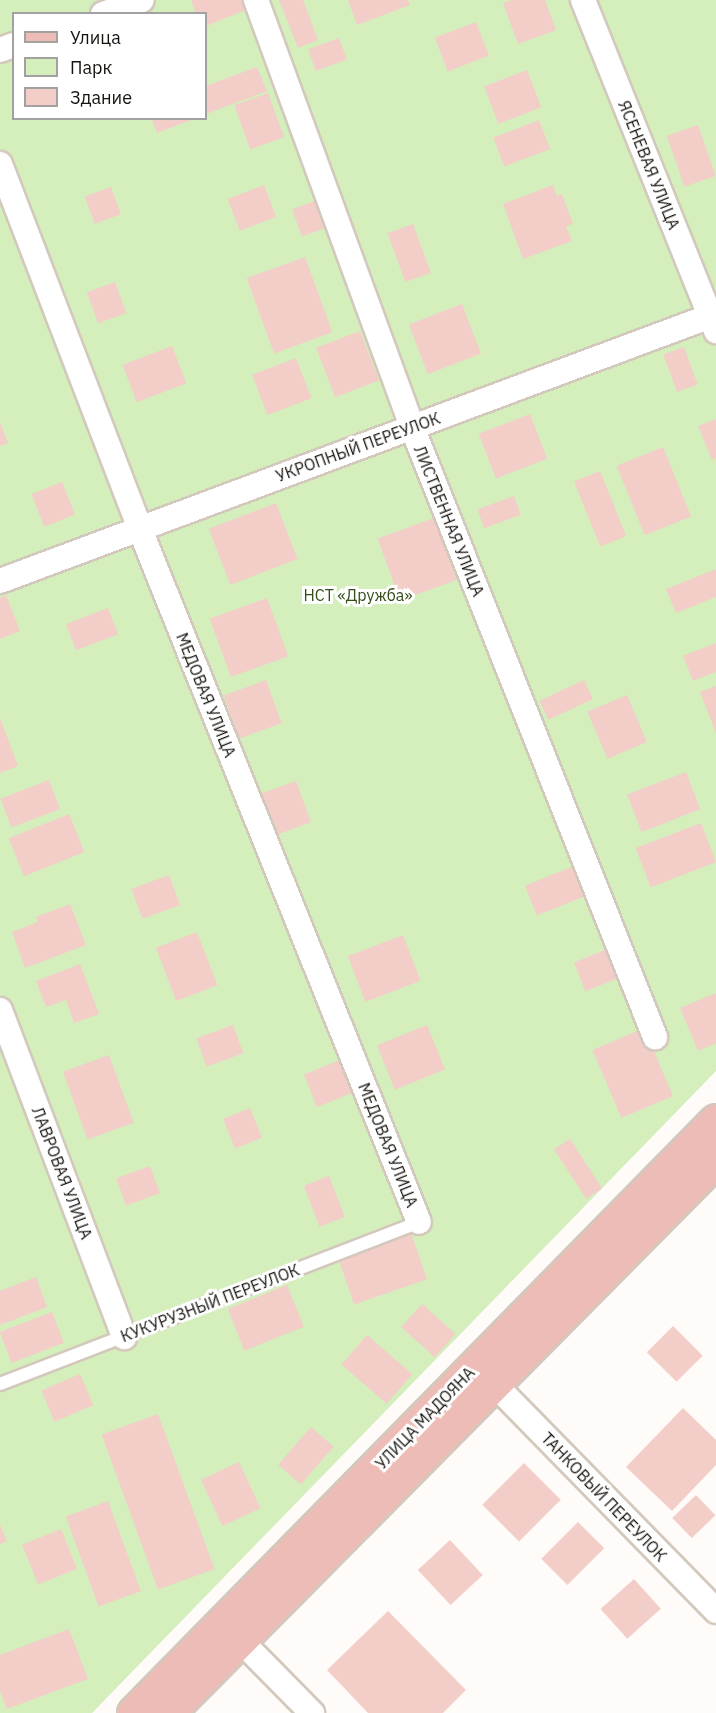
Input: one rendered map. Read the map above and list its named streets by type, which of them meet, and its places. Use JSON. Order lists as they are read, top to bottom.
{
  "streets": {
    "main road": ["УЛИЦА МАДОЯНА"],
    "street": [
      "ЯСЕНЕВАЯ УЛИЦА",
      "УКРОПНЫЙ ПЕРЕУЛОК",
      "ЛИСТВЕННАЯ УЛИЦА",
      "МЕДОВАЯ УЛИЦА",
      "ЛАВРОВАЯ УЛИЦА",
      "ТАНКОВЫЙ ПЕРЕУЛОК"
    ],
    "lane": ["КУКУРУЗНЫЙ ПЕРЕУЛОК"]
  },
  "crossings": [
    ["ЯСЕНЕВАЯ УЛИЦА", "УКРОПНЫЙ ПЕРЕУЛОК"],
    ["УКРОПНЫЙ ПЕРЕУЛОК", "ЛИСТВЕННАЯ УЛИЦА"],
    ["УКРОПНЫЙ ПЕРЕУЛОК", "МЕДОВАЯ УЛИЦА"],
    ["МЕДОВАЯ УЛИЦА", "КУКУРУЗНЫЙ ПЕРЕУЛОК"],
    ["ЛАВРОВАЯ УЛИЦА", "КУКУРУЗНЫЙ ПЕРЕУЛОК"],
    ["УЛИЦА МАДОЯНА", "ТАНКОВЫЙ ПЕРЕУЛОК"]
  ],
  "parks": ["НСТ «Дружба»"],
  "legend": ["Улица", "Парк", "Здание"]
}
